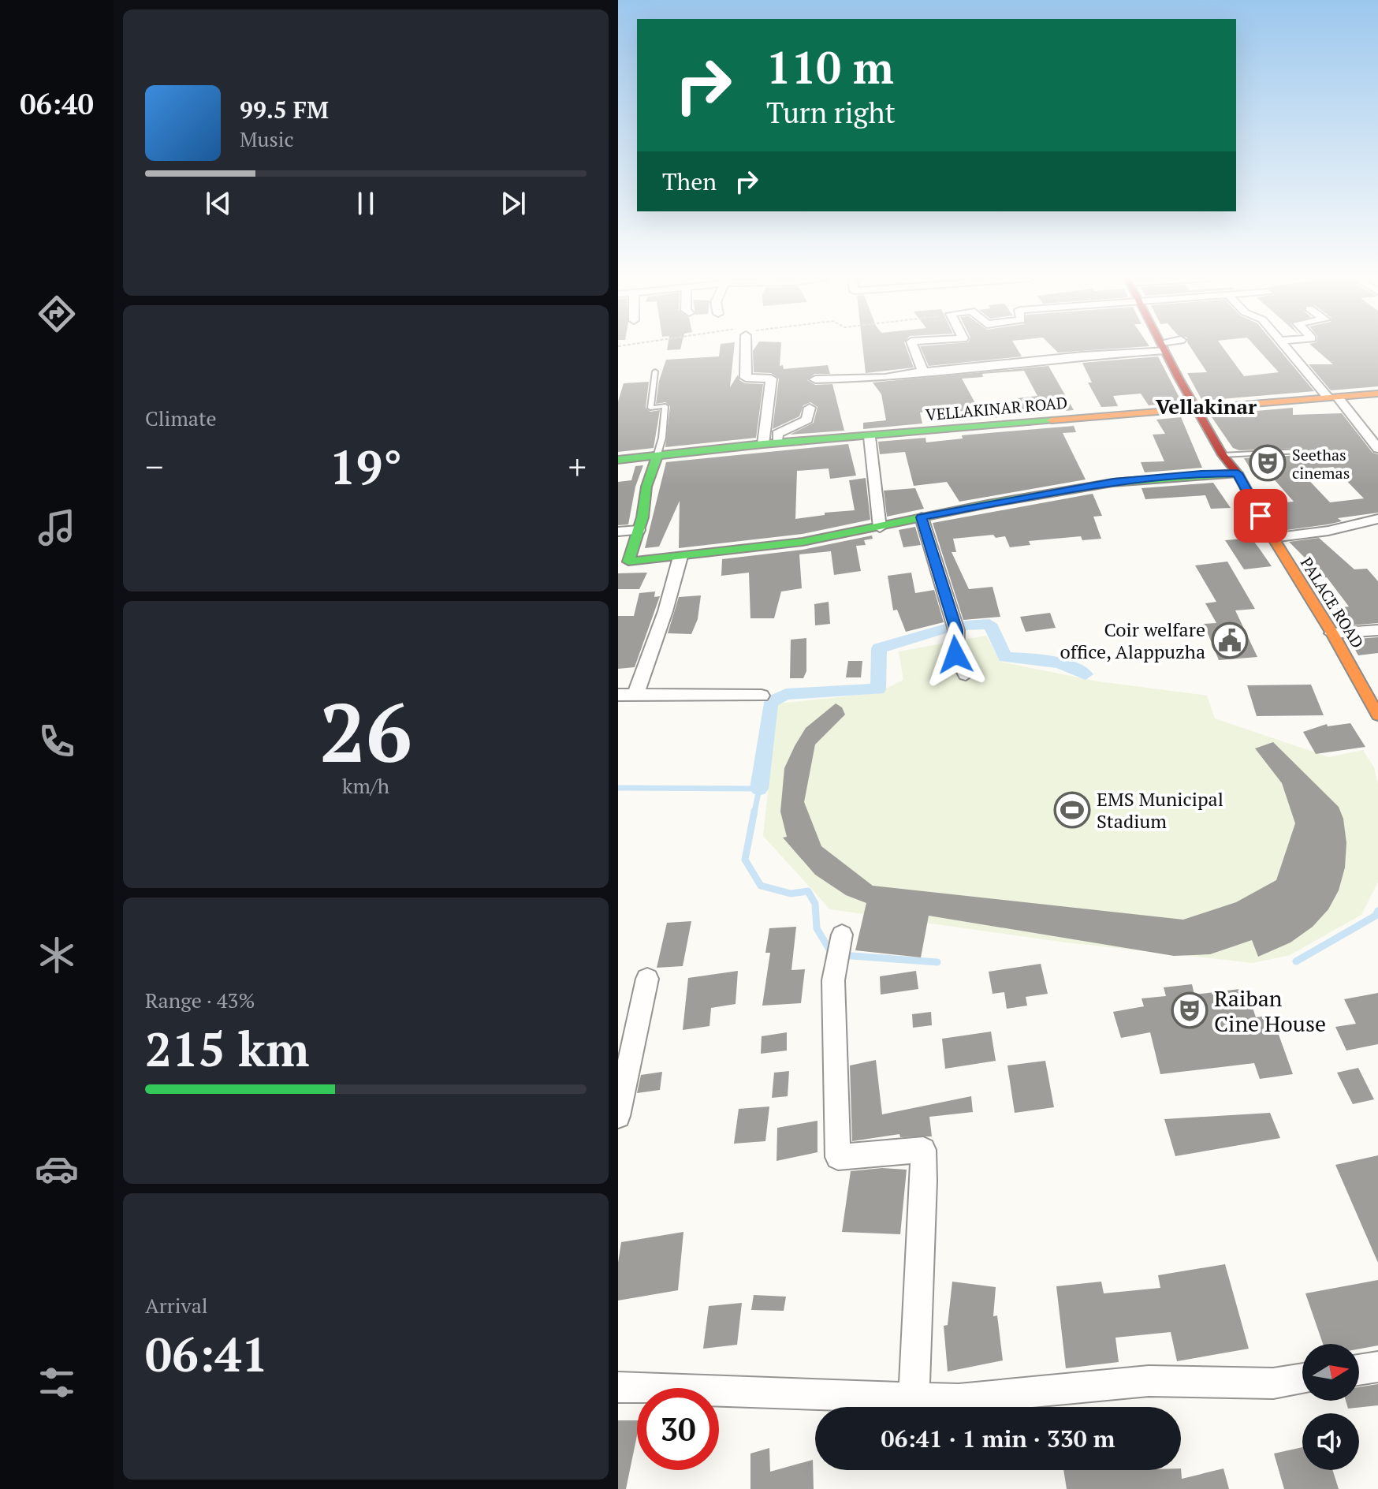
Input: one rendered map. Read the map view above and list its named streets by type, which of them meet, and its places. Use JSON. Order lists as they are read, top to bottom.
{
  "streets": {
    "main road": ["VELLAKINAR ROAD", "PALACE ROAD"]
  },
  "crossings": [
    ["VELLAKINAR ROAD", "PALACE ROAD"]
  ],
  "districts": ["Vellakinar"],
  "places": {
    "theatre": ["Seethas cinemas", "Raiban Cine House"],
    "public building": ["Coir welfare office, Alappuzha"],
    "sports": ["EMS Municipal Stadium"]
  },
  "north": "right",
  "page": {
    "tabs": "06:40",
    "turn": ["110 m", "Turn right"],
    "song": ["99.5 FM", "Music"],
    "then": "Then",
    "tile": [
      "Climate",
      ["26", "km/h"],
      ["Range · 43%", "215 km"],
      ["Arrival", "06:41"]
    ],
    "heat": ["−", "19°", "+"],
    "limit": "30",
    "trip": "06:41 · 1 min · 330 m"
  }
}
